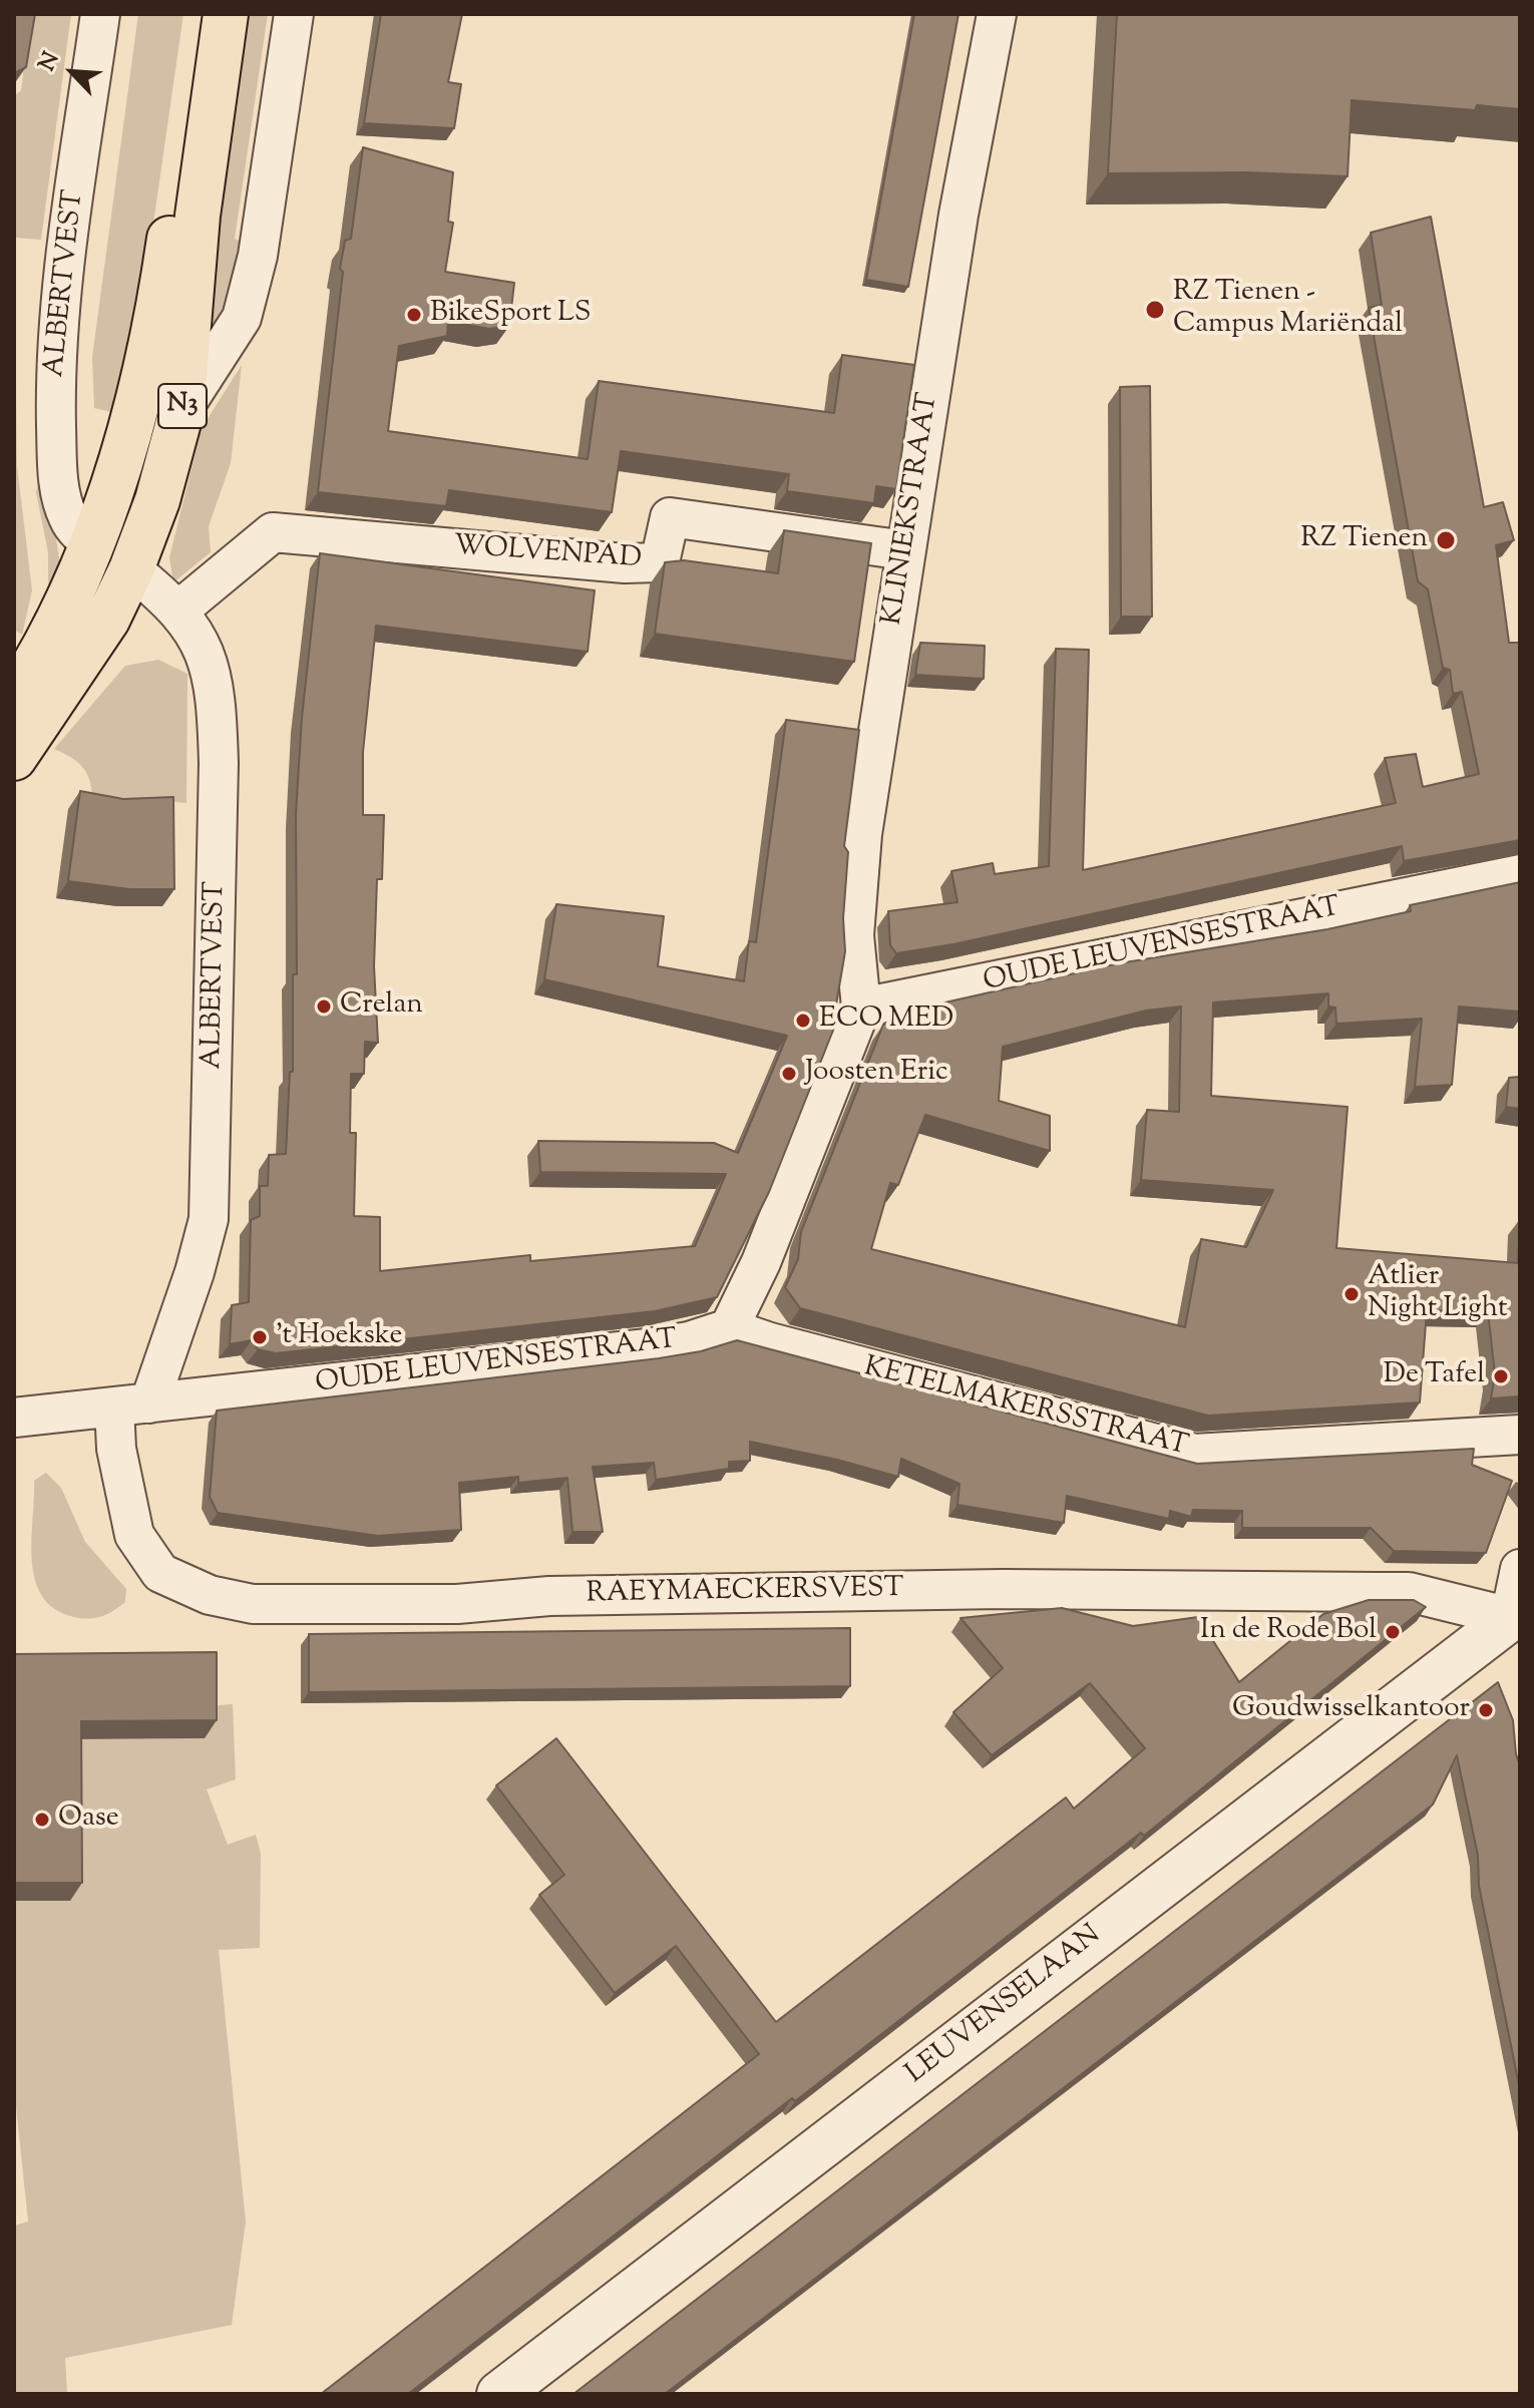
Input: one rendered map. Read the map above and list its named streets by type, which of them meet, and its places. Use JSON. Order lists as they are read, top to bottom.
{
  "streets": {
    "main road": ["N3"],
    "street": [
      "ALBERTVEST",
      "KLINIEKSTRAAT",
      "WOLVENPAD",
      "OUDE LEUVENSESTRAAT",
      "KETELMAKERSSTRAAT",
      "RAEYMAECKERSVEST",
      "LEUVENSELAAN"
    ]
  },
  "crossings": [
    ["ALBERTVEST", "N3"],
    ["ALBERTVEST", "WOLVENPAD"],
    ["ALBERTVEST", "OUDE LEUVENSESTRAAT"],
    ["ALBERTVEST", "RAEYMAECKERSVEST"],
    ["KLINIEKSTRAAT", "WOLVENPAD"],
    ["KLINIEKSTRAAT", "OUDE LEUVENSESTRAAT"],
    ["OUDE LEUVENSESTRAAT", "KETELMAKERSSTRAAT"],
    ["OUDE LEUVENSESTRAAT", "RAEYMAECKERSVEST"],
    ["RAEYMAECKERSVEST", "LEUVENSELAAN"]
  ],
  "places": [
    "RZ Tienen - Campus Mariëndal",
    "BikeSport LS",
    "RZ Tienen",
    "Crelan",
    "ECO MED",
    "Joosten Eric",
    "Atlier Night Light",
    "'t Hoekske",
    "De Tafel",
    "In de Rode Bol",
    "Goudwisselkantoor",
    "Oase"
  ],
  "north": "top left"
}
